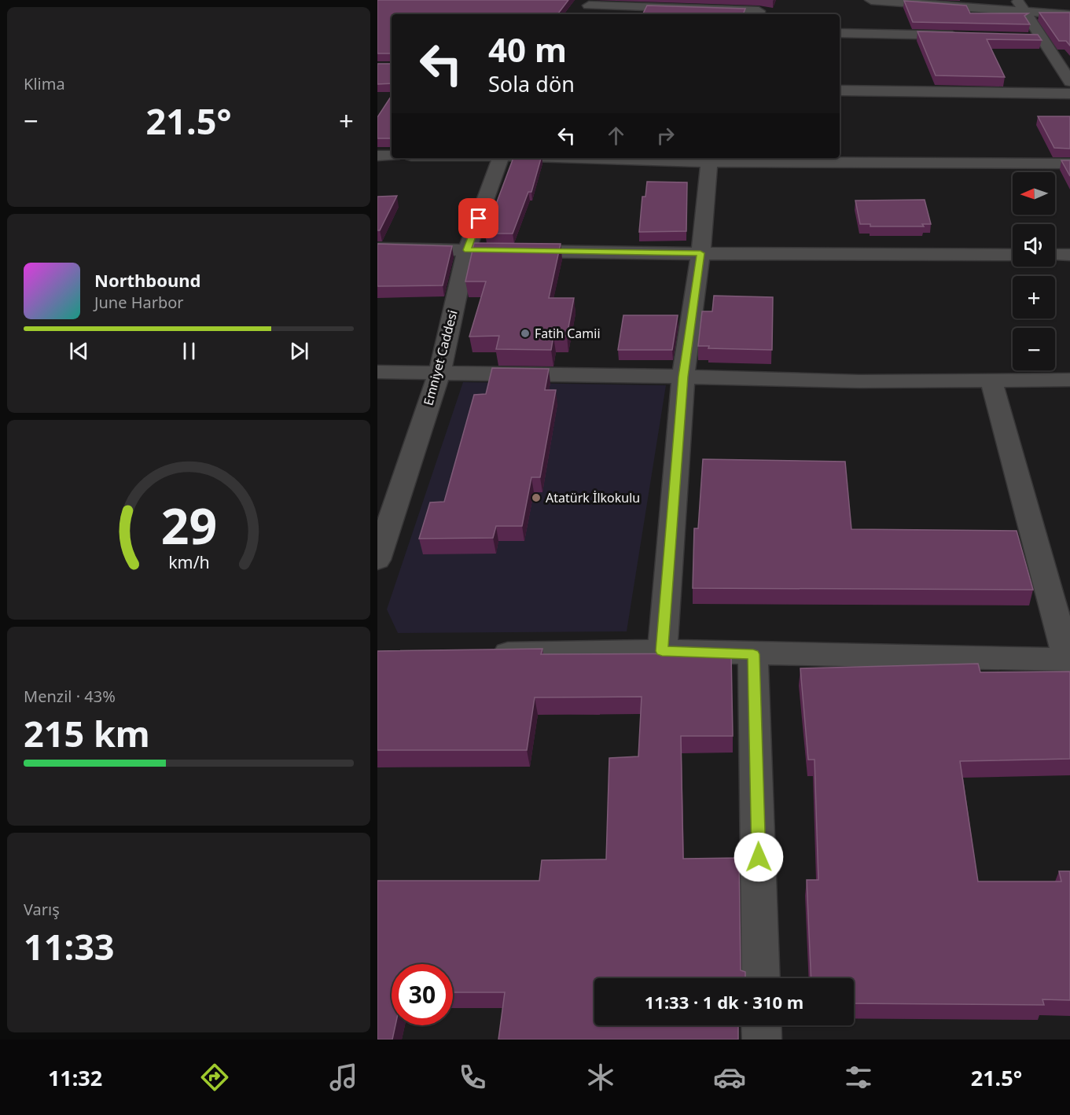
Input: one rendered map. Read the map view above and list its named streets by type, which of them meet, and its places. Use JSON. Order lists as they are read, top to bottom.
{
  "streets": {
    "street": ["Emniyet Caddesi"]
  },
  "places": ["Fatih Camii", "Atatürk İlkokulu"],
  "north": "left",
  "page": {
    "tile": [
      "Klima",
      ["Menzil · 43%", "215 km"],
      ["Varış", "11:33"]
    ],
    "turn": ["40 m", "Sola dön"],
    "heat": ["−", "21.5°", "+"],
    "map_buttons": ["+", "−"],
    "song": ["Northbound", "June Harbor"],
    "limit": "30",
    "trip": "11:33 · 1 dk · 310 m",
    "tabs": ["11:32", "21.5°"],
    "gauge": ["29", "km/h"]
  }
}
